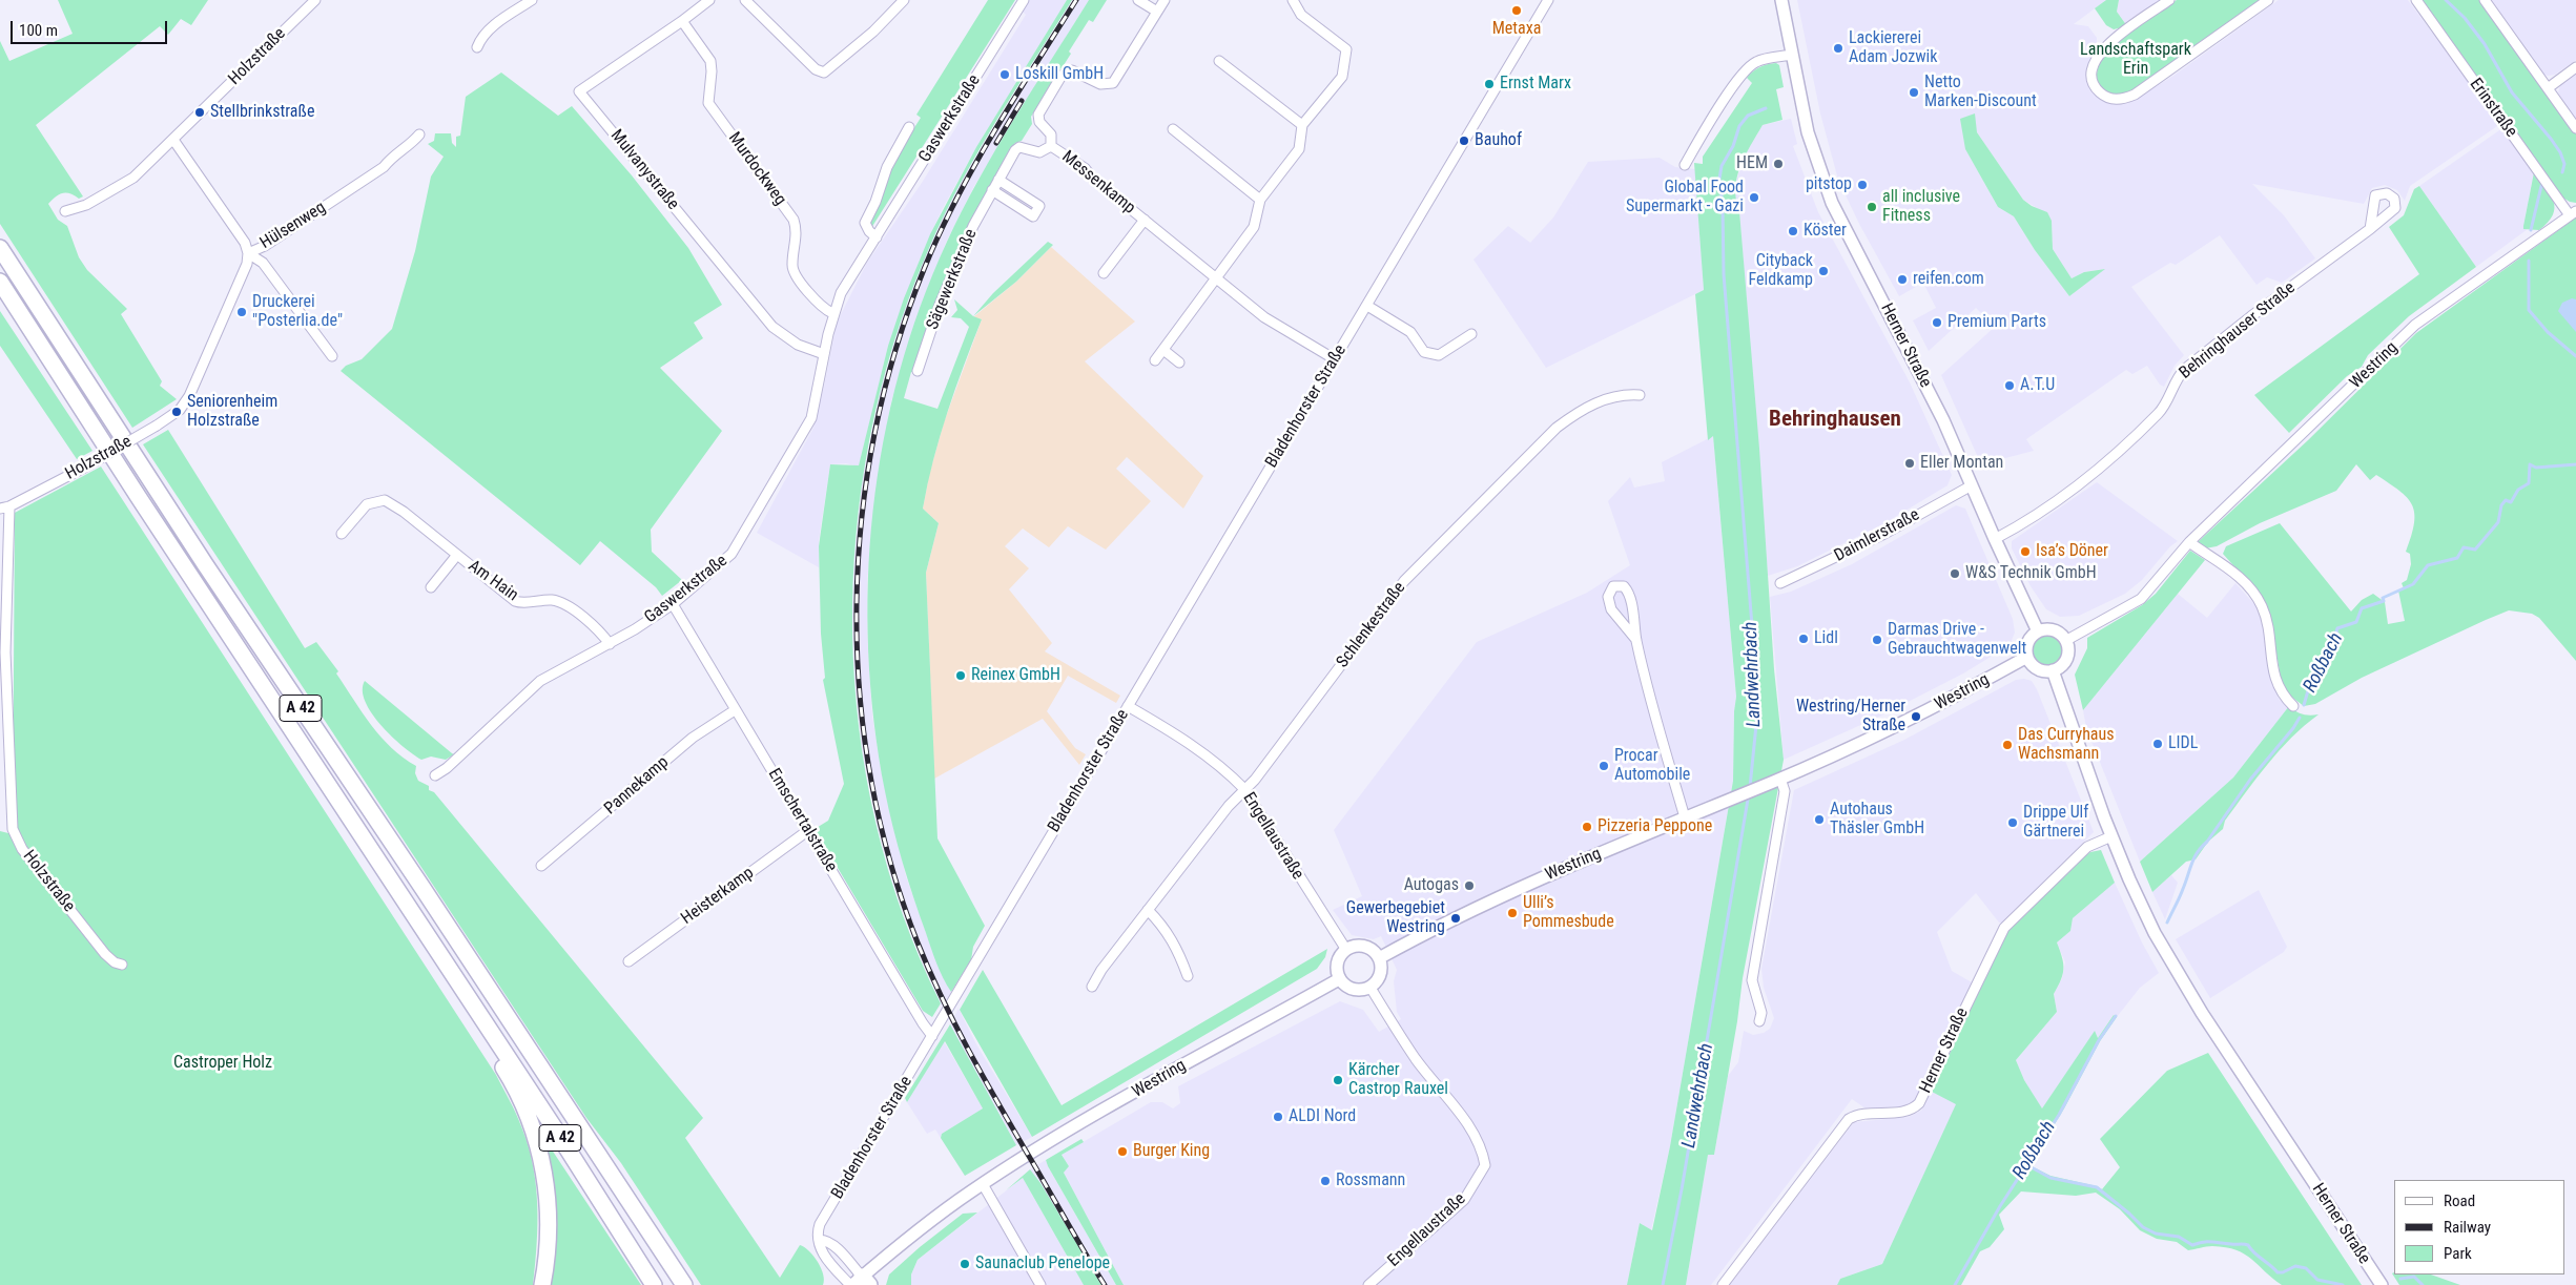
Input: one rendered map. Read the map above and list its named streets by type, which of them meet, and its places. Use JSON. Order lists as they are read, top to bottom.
{
  "streets": {
    "highway": ["A 42"],
    "main road": ["Herner Straße", "Westring"],
    "street": [
      "Holzstraße",
      "Erinstraße",
      "Gaswerkstraße",
      "Murdockweg",
      "Mulvanystraße",
      "Messenkamp",
      "Hülsenweg",
      "Sägewerkstraße",
      "Behringhauser Straße",
      "Bladenhorster Straße",
      "Daimlerstraße",
      "Am Hain",
      "Schlenkestraße",
      "Pannekamp",
      "Emschertalstraße",
      "Engellaustraße",
      "Heisterkamp"
    ]
  },
  "crossings": [
    ["Holzstraße", "Hülsenweg"],
    ["Erinstraße", "Westring"],
    ["Gaswerkstraße", "Murdockweg"],
    ["Gaswerkstraße", "Mulvanystraße"],
    ["Gaswerkstraße", "Am Hain"],
    ["Gaswerkstraße", "Emschertalstraße"],
    ["Murdockweg", "Mulvanystraße"],
    ["Messenkamp", "Sägewerkstraße"],
    ["Messenkamp", "Bladenhorster Straße"],
    ["Behringhauser Straße", "Herner Straße"],
    ["Herner Straße", "Westring"],
    ["Herner Straße", "Daimlerstraße"],
    ["Westring", "Engellaustraße"],
    ["Bladenhorster Straße", "Emschertalstraße"],
    ["Bladenhorster Straße", "Engellaustraße"],
    ["Schlenkestraße", "Engellaustraße"],
    ["Pannekamp", "Emschertalstraße"],
    ["Emschertalstraße", "Heisterkamp"]
  ],
  "districts": ["Behringhausen"],
  "water": ["Roßbach", "Landwehrbach"],
  "parks": ["Landschaftspark Erin", "Castroper Holz"],
  "places": [
    "Metaxa",
    "Lackiererei Adam Jozwik",
    "Loskill GmbH",
    "Ernst Marx",
    "Netto Marken-Discount",
    "Stellbrinkstraße",
    "Bauhof",
    "HEM",
    "pitstop",
    "Global Food Supermarkt - Gazi",
    "all inclusive Fitness",
    "Köster",
    "Cityback Feldkamp",
    "reifen.com",
    "Druckerei \"Posterlia.de\"",
    "Premium Parts",
    "A.T.U",
    "Seniorenheim Holzstraße",
    "Eller Montan",
    "Isa’s Döner",
    "W&S Technik GmbH",
    "Lidl",
    "Darmas Drive - Gebrauchtwagenwelt",
    "Reinex GmbH",
    "Westring/Herner Straße",
    "LIDL",
    "Das Curryhaus Wachsmann",
    "Procar Automobile",
    "Autohaus Thäsler GmbH",
    "Drippe Ulf Gärtnerei",
    "Pizzeria Peppone",
    "Autogas",
    "Ulli’s Pommesbude",
    "Gewerbegebiet Westring",
    "Kärcher Castrop Rauxel",
    "ALDI Nord",
    "Burger King",
    "Rossmann",
    "Saunaclub Penelope"
  ],
  "legend": ["Road", "Railway", "Park"],
  "scale_bar": "100 m"
}
